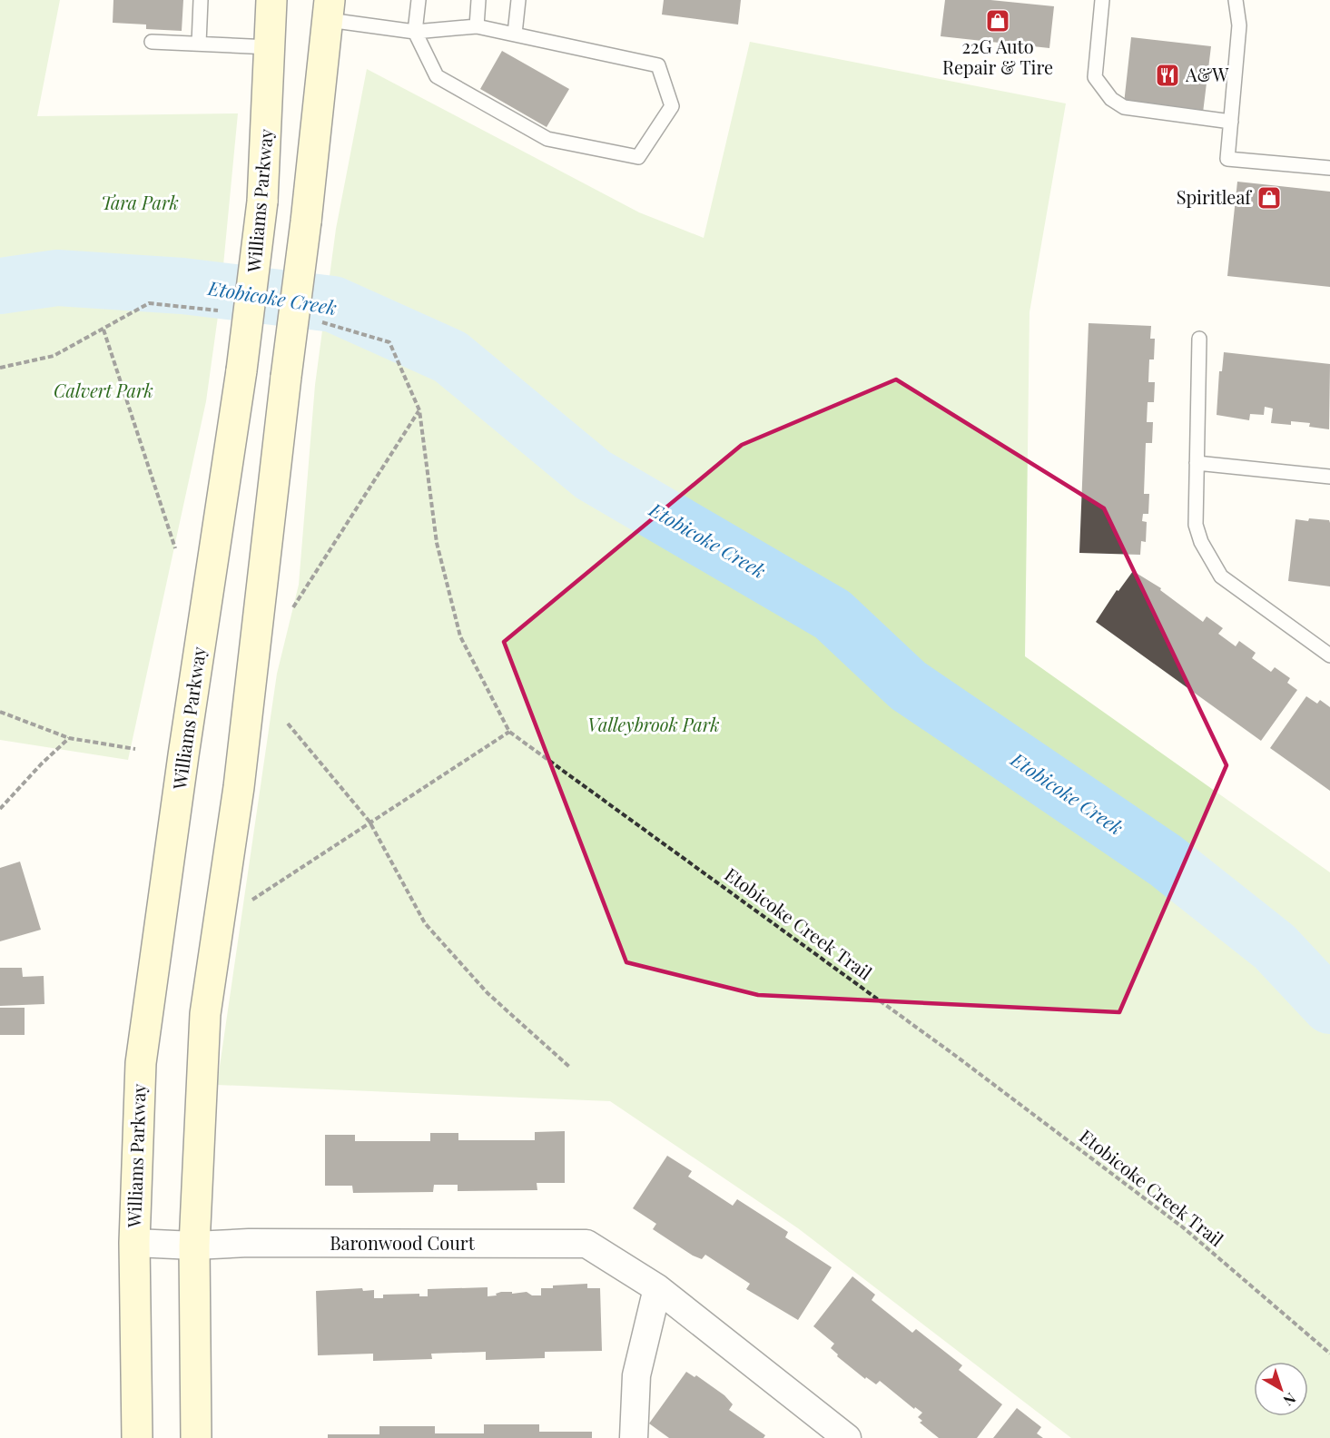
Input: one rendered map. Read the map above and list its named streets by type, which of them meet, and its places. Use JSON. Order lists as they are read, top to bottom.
{
  "streets": {
    "main road": ["Williams Parkway"],
    "street": ["Baronwood Court"],
    "path": ["Etobicoke Creek Trail"]
  },
  "crossings": [
    ["Williams Parkway", "Baronwood Court"]
  ],
  "water": ["Etobicoke Creek"],
  "parks": ["Tara Park", "Calvert Park", "Valleybrook Park"],
  "places": {
    "shop": ["22G Auto Repair & Tire", "Spiritleaf"],
    "restaurant": ["A&W"]
  },
  "north": "bottom right"
}
